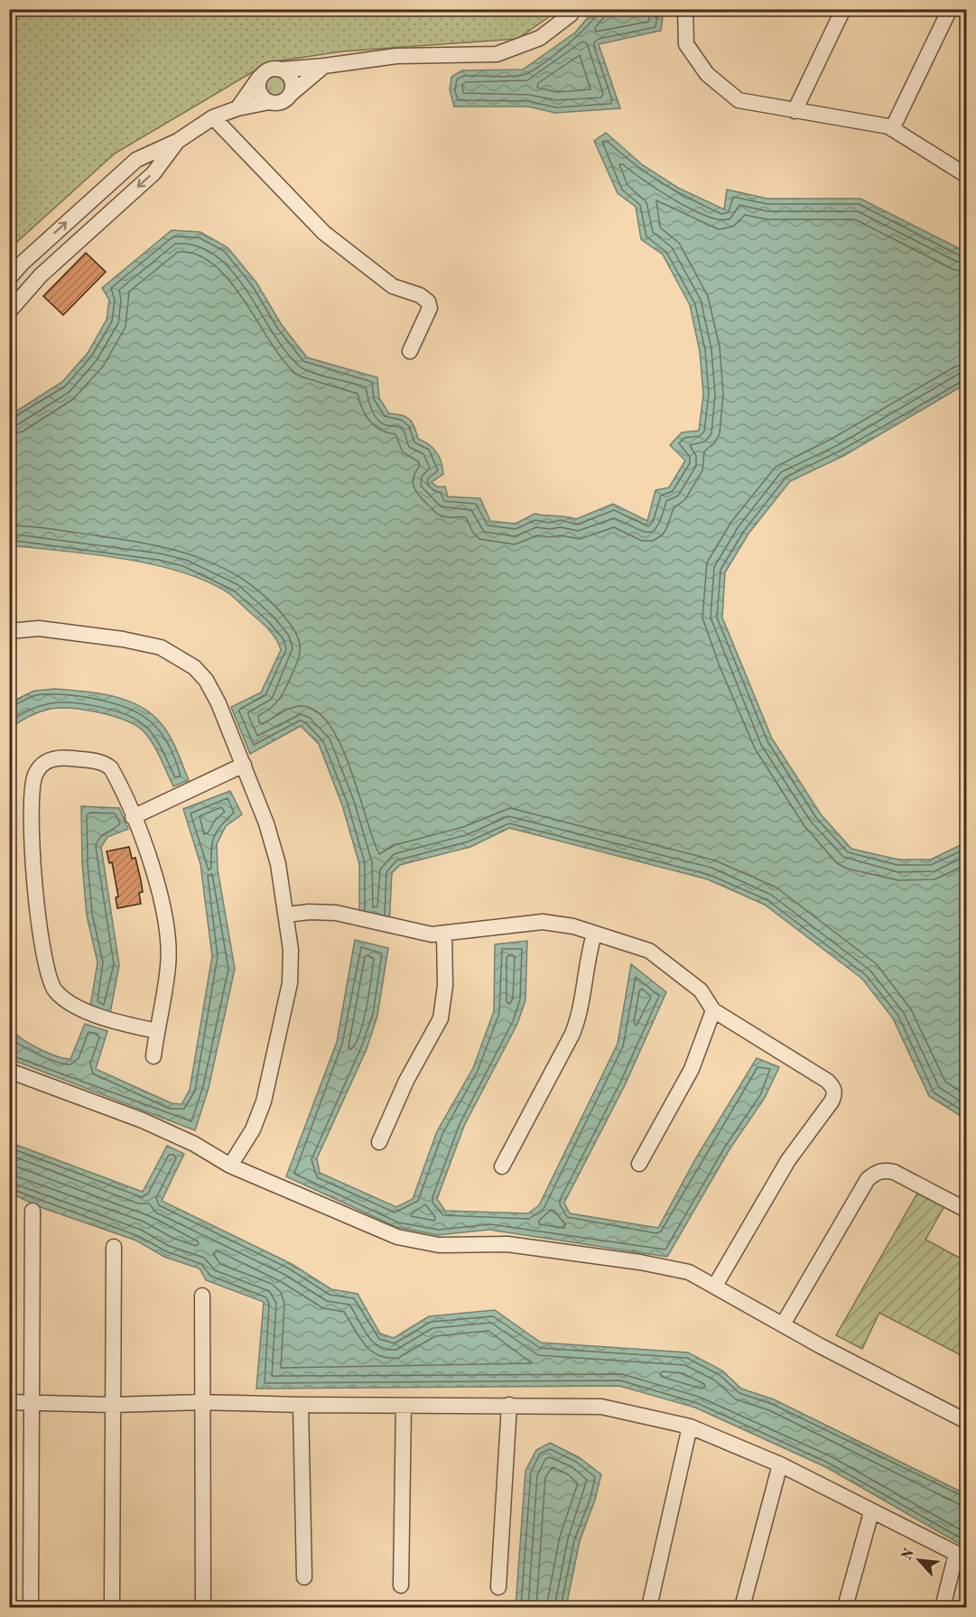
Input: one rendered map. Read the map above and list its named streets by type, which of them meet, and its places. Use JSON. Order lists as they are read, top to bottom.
{
  "north": "top left"
}
